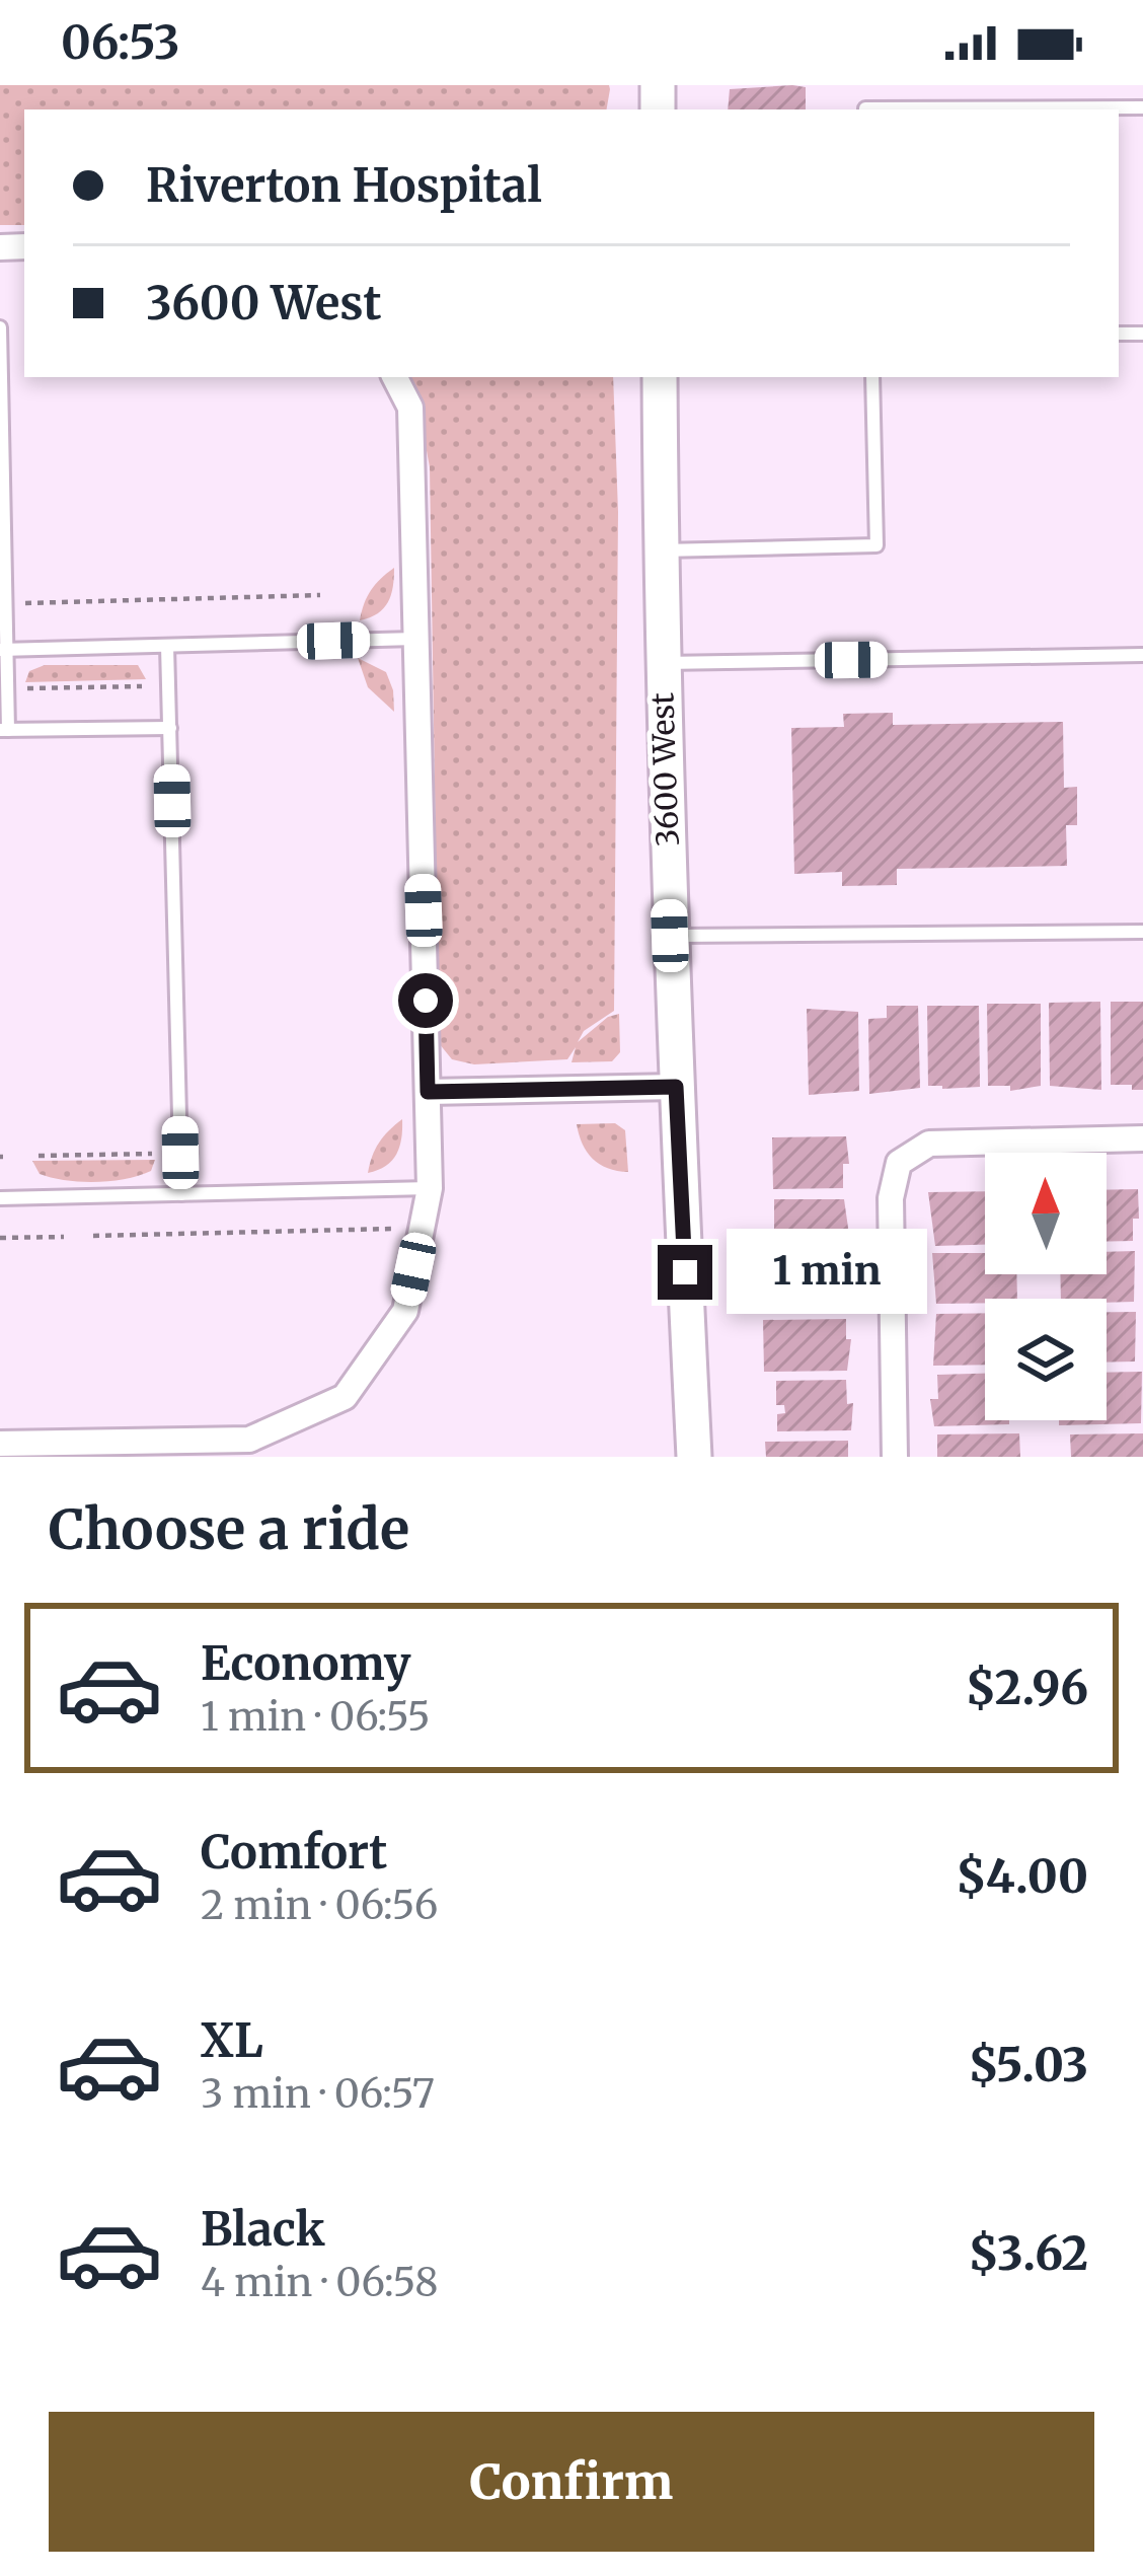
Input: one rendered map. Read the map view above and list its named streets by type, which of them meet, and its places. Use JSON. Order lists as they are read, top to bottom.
{
  "streets": {
    "main road": ["3600 West"]
  },
  "north": "top",
  "page": {
    "status": "06:53",
    "banner": ["Riverton Hospital", "3600 West"],
    "bubble": "1 min",
    "heading": "Choose a ride",
    "list": [
      {
        "name": "Economy",
        "note": "1 min · 06:55",
        "value": "$2.96"
      },
      {
        "name": "Comfort",
        "note": "2 min · 06:56",
        "value": "$4.00"
      },
      {
        "name": "XL",
        "note": "3 min · 06:57",
        "value": "$5.03"
      },
      {
        "name": "Black",
        "note": "4 min · 06:58",
        "value": "$3.62"
      }
    ],
    "buttons": "Confirm"
  }
}
